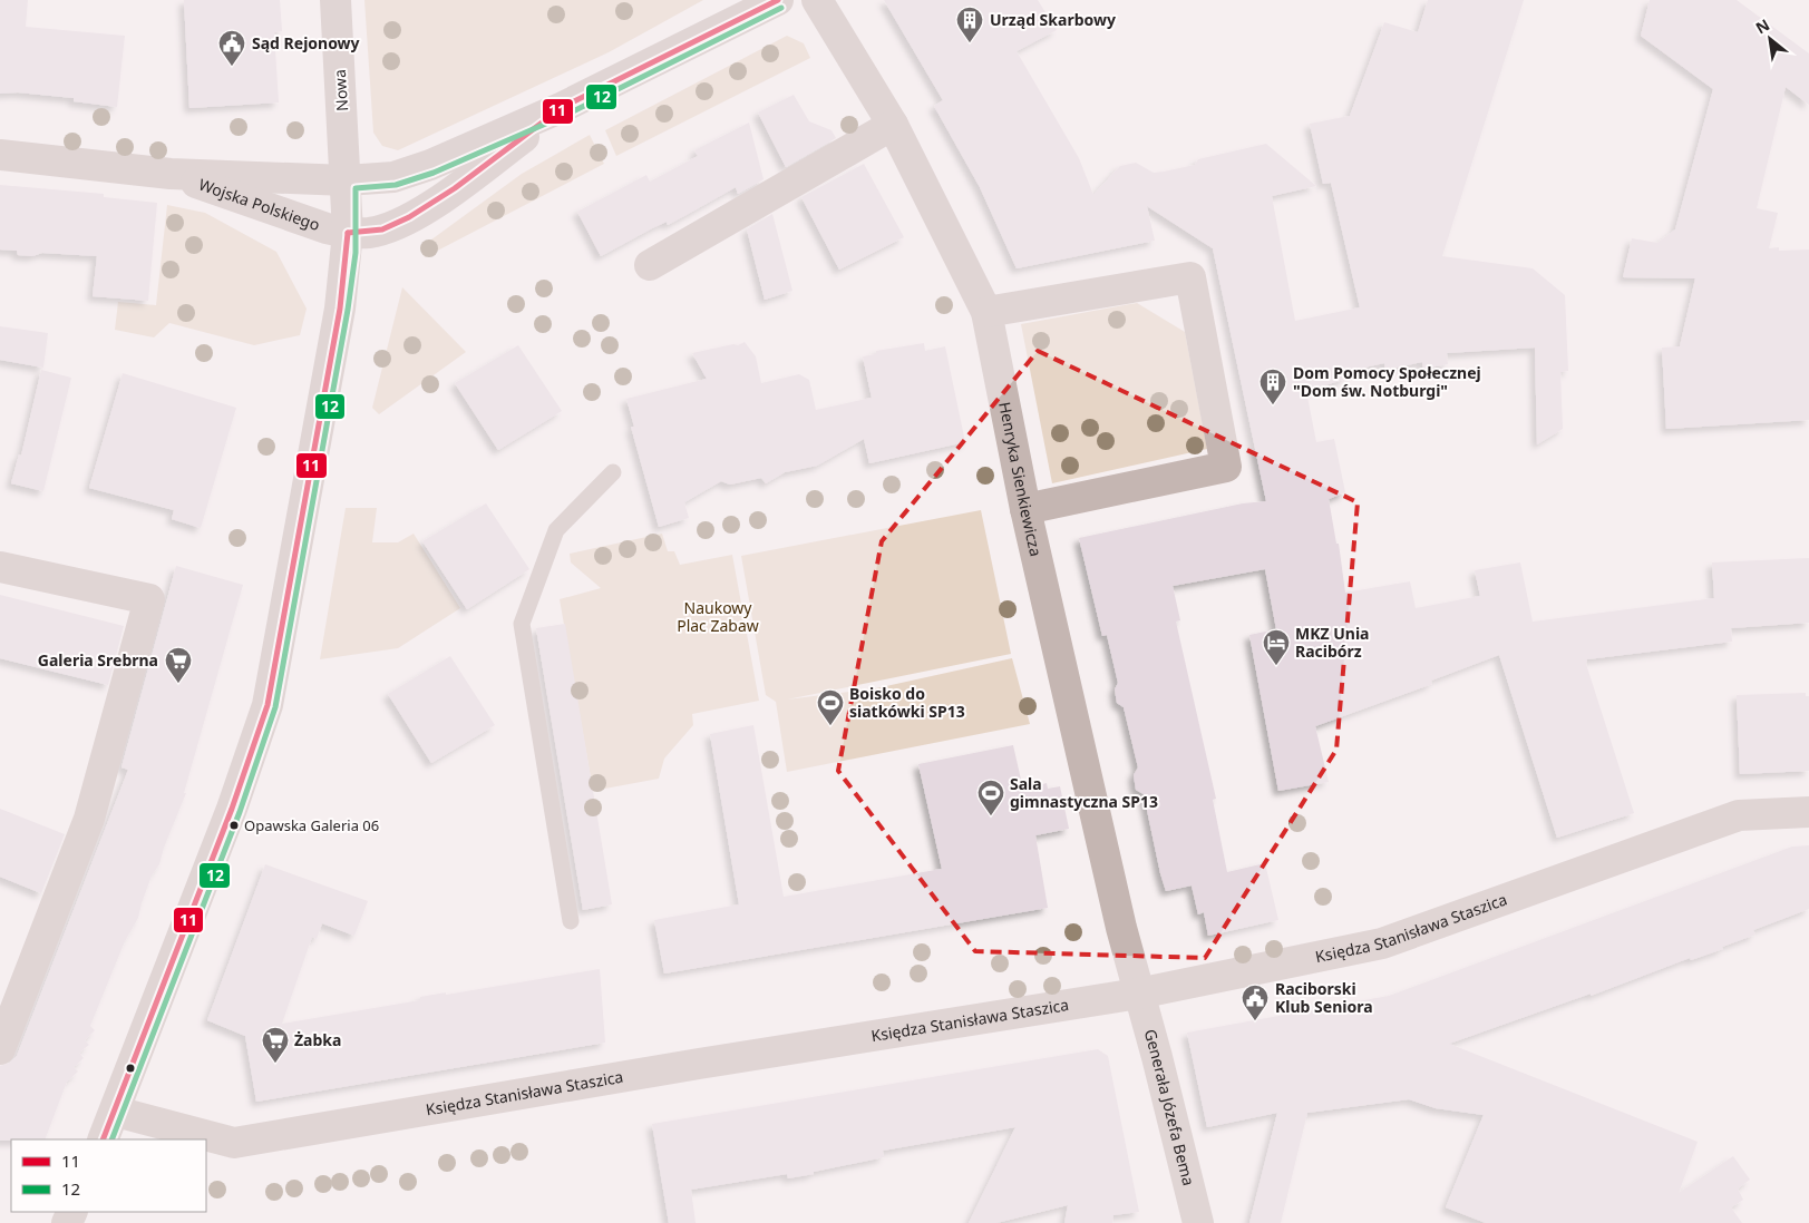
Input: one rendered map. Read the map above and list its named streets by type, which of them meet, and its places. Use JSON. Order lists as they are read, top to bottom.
{
  "streets": {
    "street": [
      "Nowa",
      "Wojska Polskiego",
      "Henryka Sienkiewicza",
      "Księdza Stanisława Staszica",
      "Generała Józefa Bema"
    ]
  },
  "crossings": [
    ["Nowa", "Wojska Polskiego"],
    ["Nowa", "Księdza Stanisława Staszica"],
    ["Henryka Sienkiewicza", "Księdza Stanisława Staszica"],
    ["Henryka Sienkiewicza", "Generała Józefa Bema"],
    ["Księdza Stanisława Staszica", "Generała Józefa Bema"]
  ],
  "parks": ["Naukowy Plac Zabaw"],
  "places": {
    "building": ["Urząd Skarbowy", "Dom Pomocy Społecznej \"Dom św. Notburgi\""],
    "public building": ["Sąd Rejonowy", "Raciborski Klub Seniora"],
    "hotel": ["MKZ Unia Racibórz"],
    "supermarket": ["Galeria Srebrna", "Żabka"],
    "sports": ["Boisko do siatkówki SP13", "Sala gimnastyczna SP13"],
    "other": ["Opawska Galeria 06"]
  },
  "lines": ["transit line 11", "transit line 12"],
  "legend": ["11", "12"],
  "north": "top left"
}
